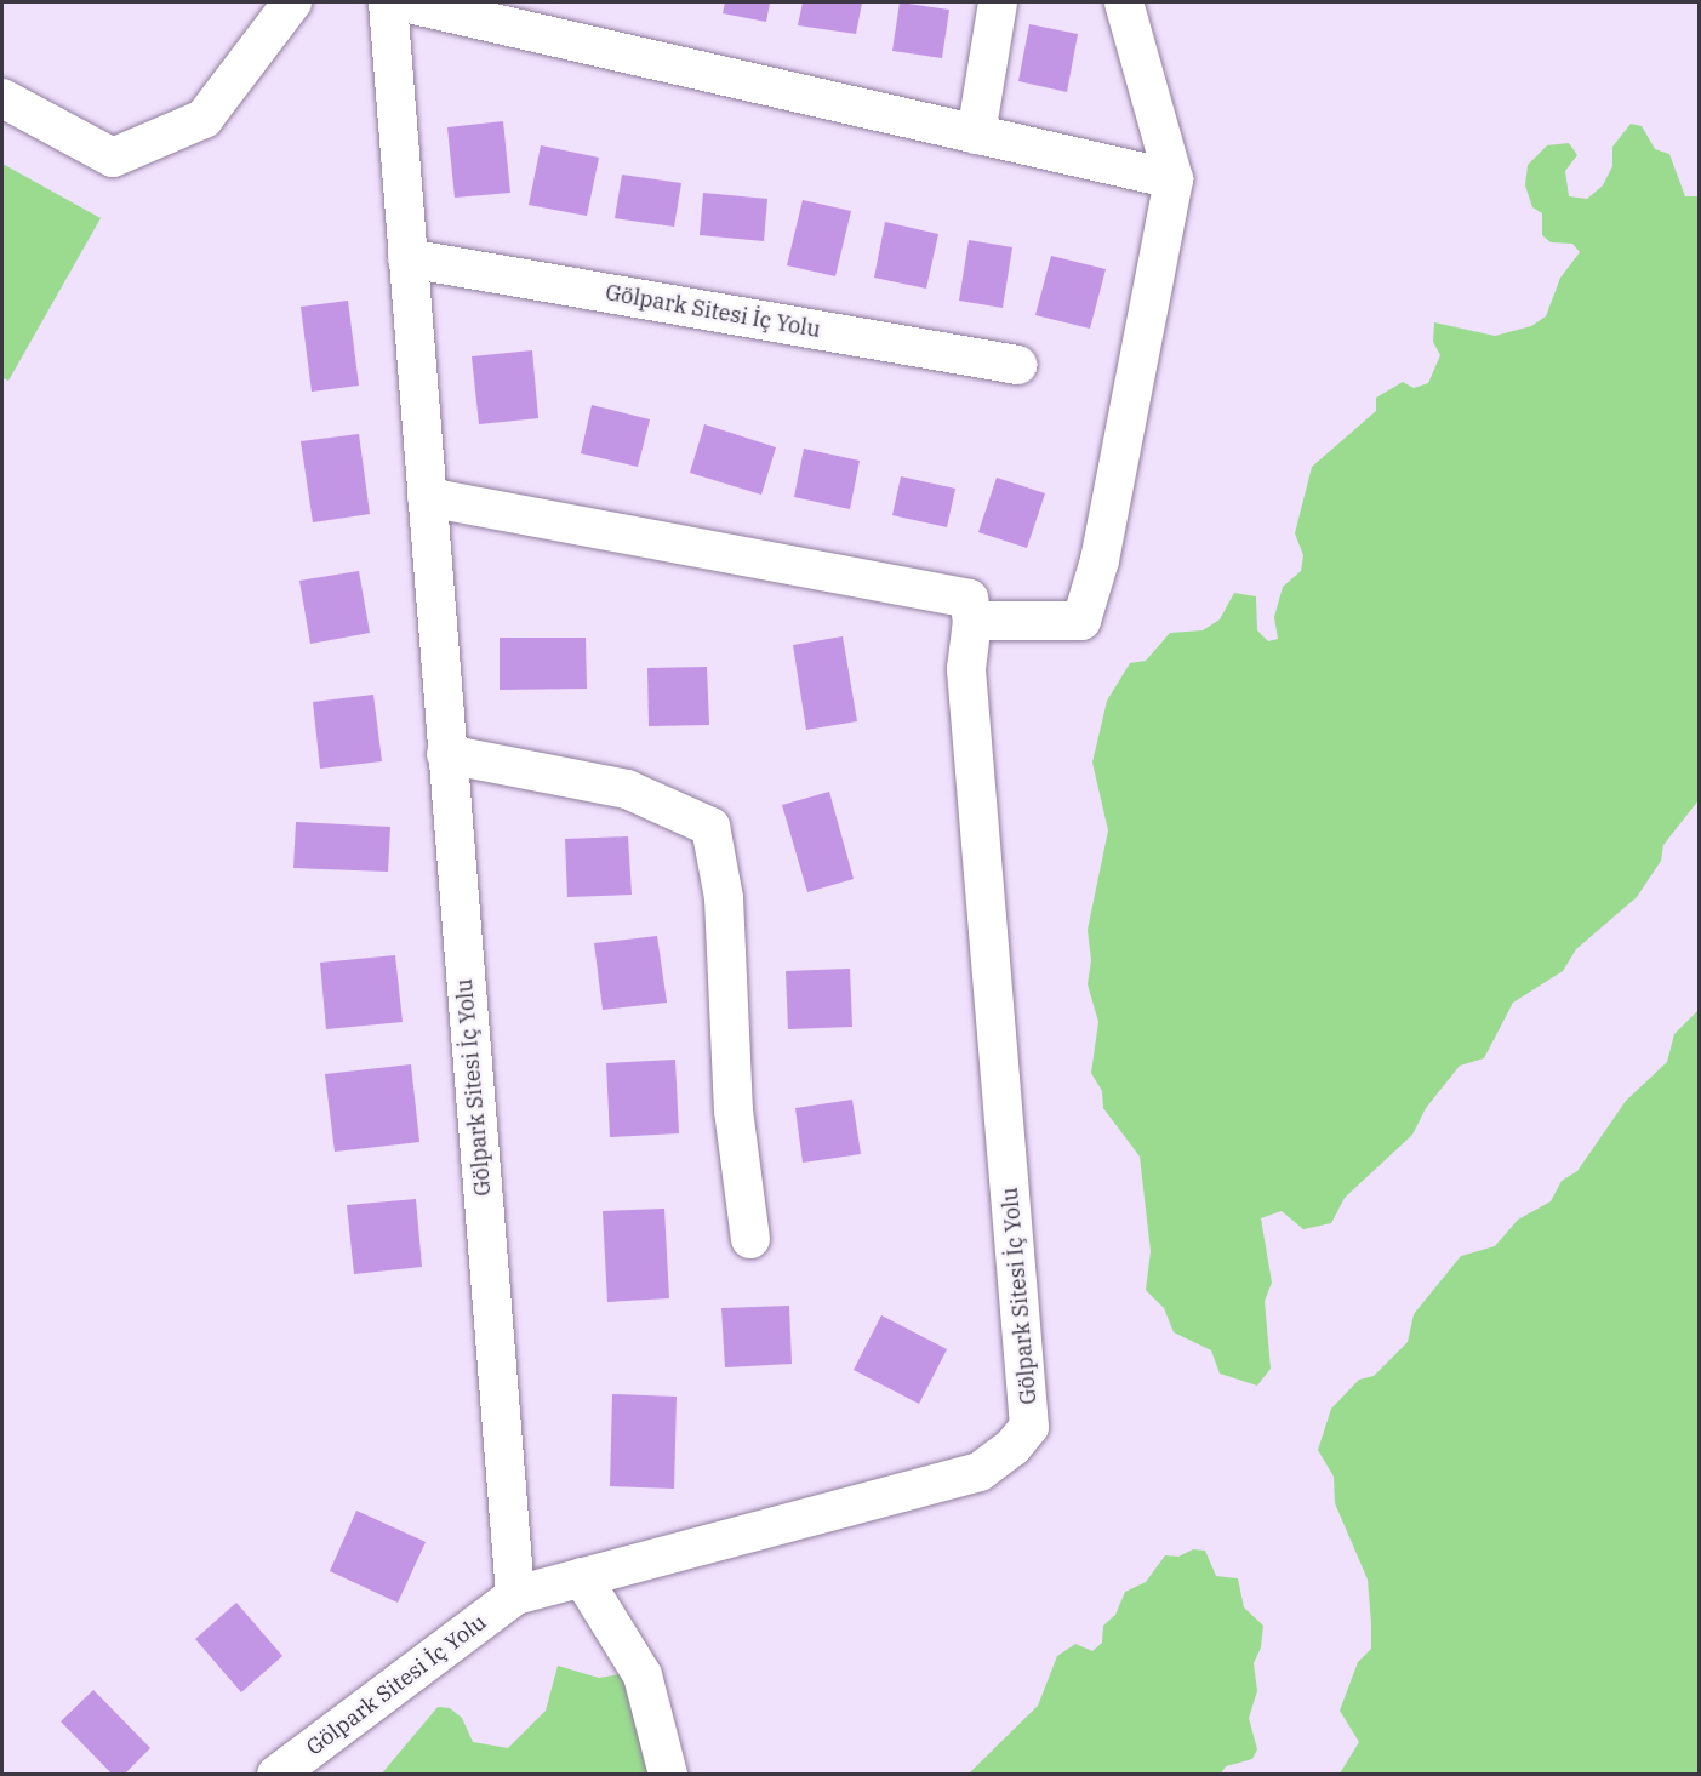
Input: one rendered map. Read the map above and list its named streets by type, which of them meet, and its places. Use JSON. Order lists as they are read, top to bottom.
{
  "streets": {
    "street": ["Gölpark Sitesi İç Yolu"]
  }
}
